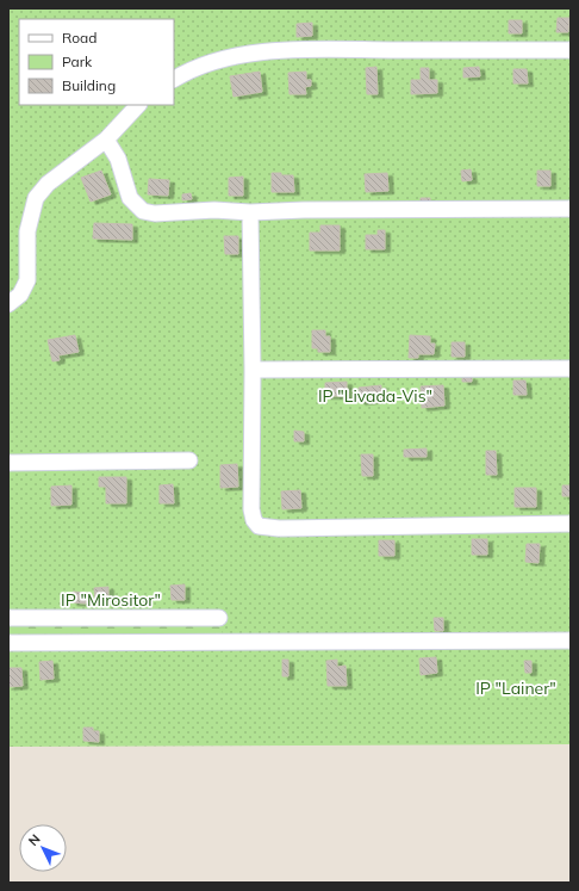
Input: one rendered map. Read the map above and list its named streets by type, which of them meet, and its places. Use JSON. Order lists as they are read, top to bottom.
{
  "parks": ["IP \"Livada-Vis\"", "IP \"Mirositor\"", "IP \"Lainer\""],
  "legend": ["Road", "Park", "Building"],
  "north": "top left"
}
